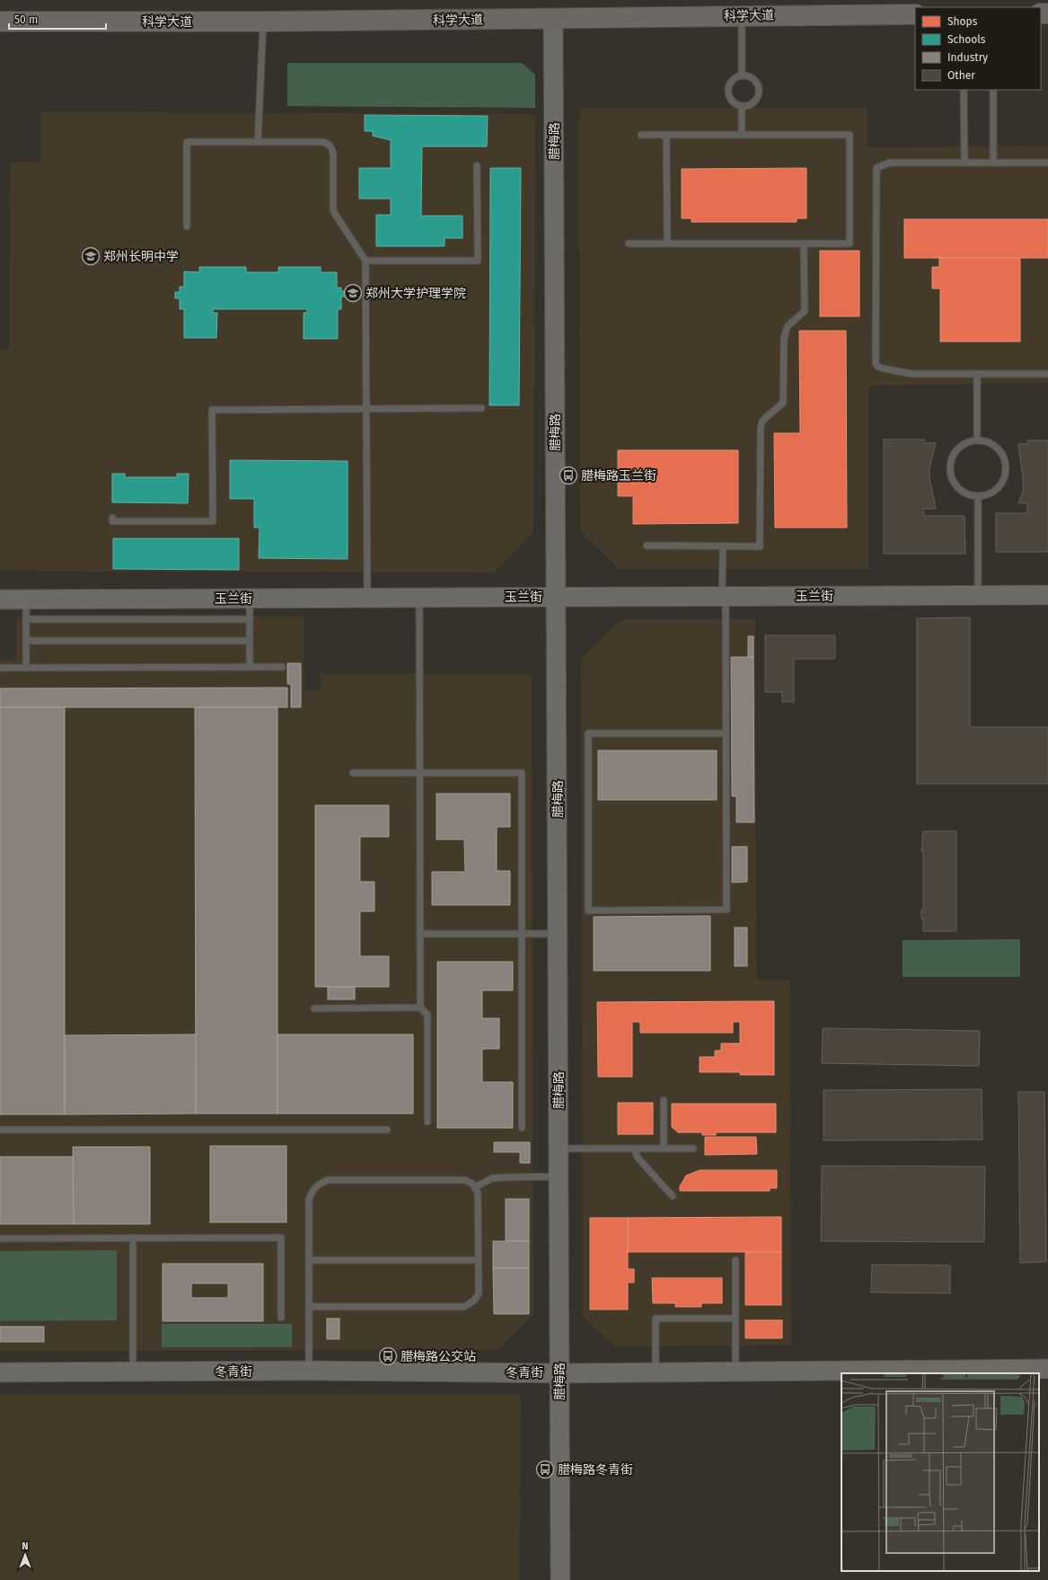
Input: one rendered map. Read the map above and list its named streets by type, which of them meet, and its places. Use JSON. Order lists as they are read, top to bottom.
{
  "streets": {
    "main road": ["科学大道"],
    "street": ["腊梅路", "玉兰街", "冬青街"]
  },
  "crossings": [
    ["科学大道", "腊梅路"],
    ["腊梅路", "玉兰街"],
    ["腊梅路", "冬青街"]
  ],
  "places": {
    "school or university": ["郑州长明中学", "郑州大学护理学院"],
    "bus stop": ["腊梅路玉兰街", "腊梅路公交站", "腊梅路冬青街"]
  },
  "legend": [
    "Shops",
    "Schools",
    "Industry",
    "Other"
  ],
  "scale_bar": "50 m",
  "north": "top"
}
